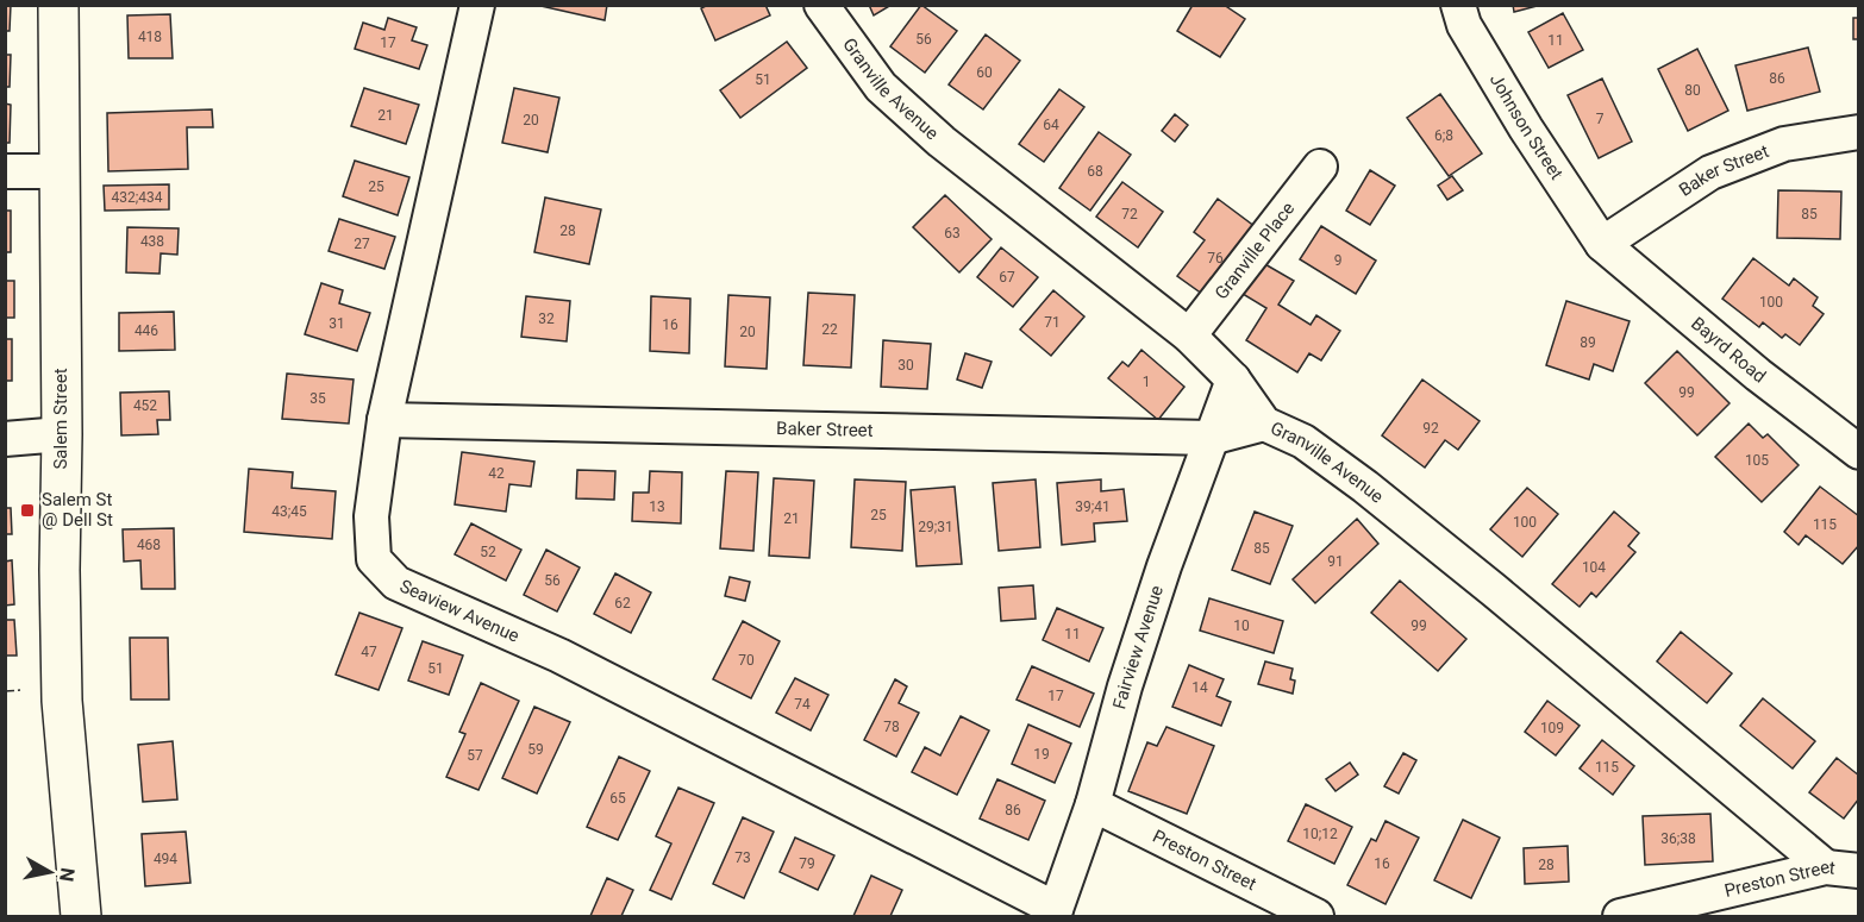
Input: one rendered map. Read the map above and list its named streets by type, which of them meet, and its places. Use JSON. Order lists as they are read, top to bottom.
{
  "streets": {
    "main road": ["Salem Street"],
    "street": [
      "Granville Avenue",
      "Johnson Street",
      "Baker Street",
      "Granville Place",
      "Bayrd Road",
      "Seaview Avenue",
      "Fairview Avenue",
      "Preston Street"
    ]
  },
  "crossings": [
    ["Granville Avenue", "Baker Street"],
    ["Granville Avenue", "Granville Place"],
    ["Granville Avenue", "Fairview Avenue"],
    ["Granville Avenue", "Preston Street"],
    ["Johnson Street", "Baker Street"],
    ["Johnson Street", "Bayrd Road"],
    ["Baker Street", "Bayrd Road"],
    ["Baker Street", "Seaview Avenue"],
    ["Baker Street", "Fairview Avenue"],
    ["Seaview Avenue", "Fairview Avenue"],
    ["Fairview Avenue", "Preston Street"]
  ],
  "places": {
    "transit": ["Salem St @ Dell St"]
  },
  "house_numbers": [
    "418",
    "56",
    "11",
    "17",
    "60",
    "86",
    "51",
    "80",
    "21",
    "7",
    "20",
    "64",
    "6;8",
    "68",
    "25",
    "432;434",
    "72",
    "85",
    "28",
    "63",
    "438",
    "27",
    "76",
    "9",
    "67",
    "100",
    "32",
    "71",
    "31",
    "16",
    "22",
    "446",
    "20",
    "89",
    "30",
    "1",
    "99",
    "35",
    "452",
    "92",
    "105",
    "42",
    "13",
    "39;41",
    "43;45",
    "25",
    "21",
    "100",
    "115",
    "29;31",
    "468",
    "85",
    "52",
    "91",
    "104",
    "56",
    "62",
    "10",
    "99",
    "11",
    "47",
    "70",
    "51",
    "14",
    "17",
    "74",
    "78",
    "109",
    "59",
    "19",
    "57",
    "115",
    "65",
    "86",
    "10;12",
    "36;38",
    "73",
    "494",
    "79",
    "16",
    "28"
  ],
  "north": "right"
}
